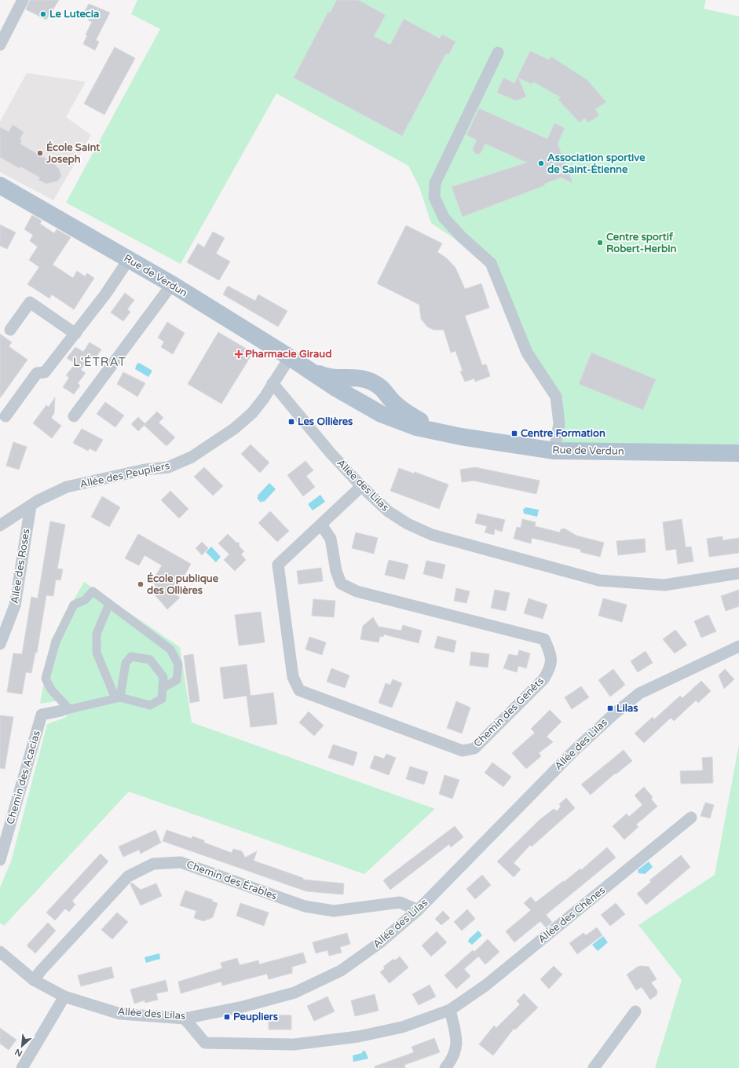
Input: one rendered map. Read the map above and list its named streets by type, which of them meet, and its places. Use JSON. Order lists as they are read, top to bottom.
{
  "streets": {
    "main road": ["Rue de Verdun"],
    "street": [
      "Allée des Peupliers",
      "Allée des Lilas",
      "Allée des Roses",
      "Chemin des Genêts",
      "Chemin des Acacias",
      "Chemin des Érables",
      "Allée des Chênes"
    ]
  },
  "crossings": [
    ["Rue de Verdun", "Allée des Peupliers"],
    ["Allée des Peupliers", "Allée des Lilas"],
    ["Allée des Peupliers", "Allée des Roses"],
    ["Allée des Lilas", "Chemin des Genêts"],
    ["Allée des Lilas", "Chemin des Érables"],
    ["Allée des Lilas", "Allée des Chênes"]
  ],
  "districts": ["L'ÉTRAT"],
  "places": {
    "other": [
      "Le Lutecia",
      "École Saint Joseph",
      "Association sportive de Saint-Étienne",
      "Centre sportif Robert-Herbin",
      "École publique des Ollières"
    ],
    "health": ["Pharmacie Giraud"],
    "transit": [
      "Les Ollières",
      "Centre Formation",
      "Lilas",
      "Peupliers"
    ]
  },
  "north": "bottom left"
}
